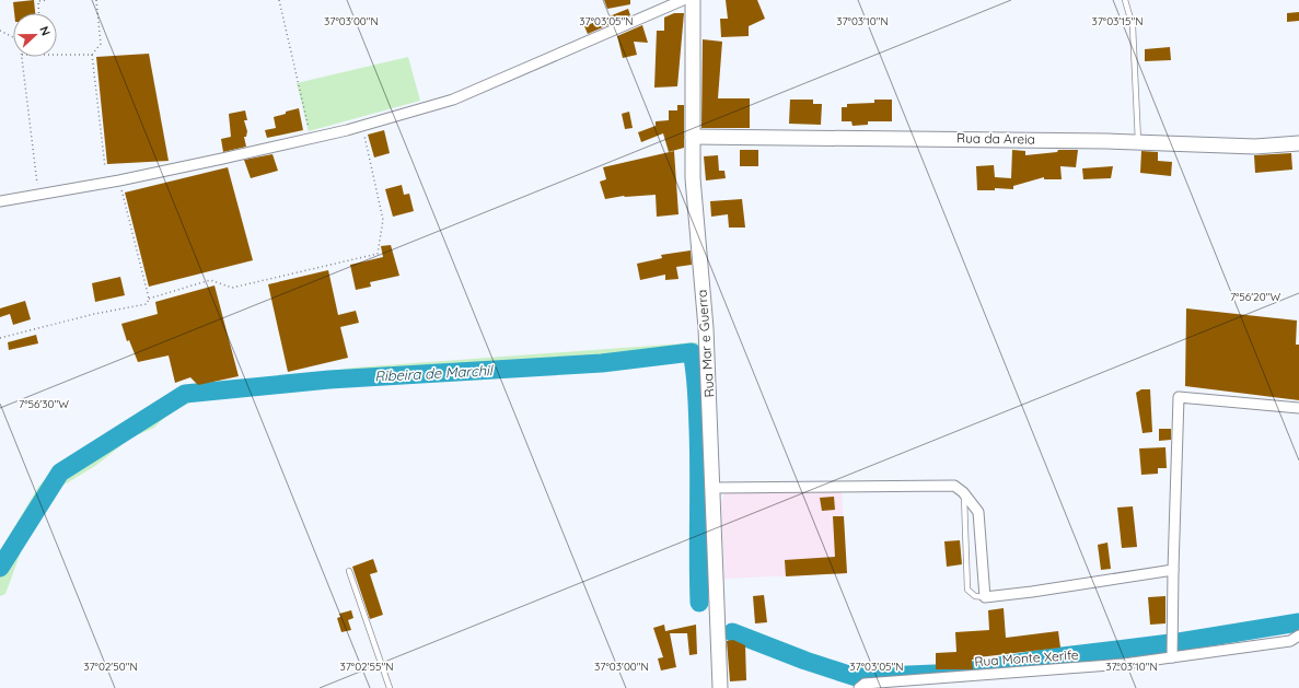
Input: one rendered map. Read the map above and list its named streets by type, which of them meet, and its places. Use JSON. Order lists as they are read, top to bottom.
{
  "streets": {
    "street": ["Rua da Areia", "Rua Mar e Guerra", "Rua Monte Xerife"]
  },
  "crossings": [
    ["Rua da Areia", "Rua Mar e Guerra"]
  ],
  "water": ["Ribeira de Marchil"],
  "north": "right",
  "coordinates": [
    "37°03'00\"N",
    "37°03'05\"N",
    "37°03'10\"N",
    "37°03'15\"N",
    "7°56'20\"W",
    "7°56'30\"W",
    "37°02'50\"N",
    "37°02'55\"N"
  ]
}
